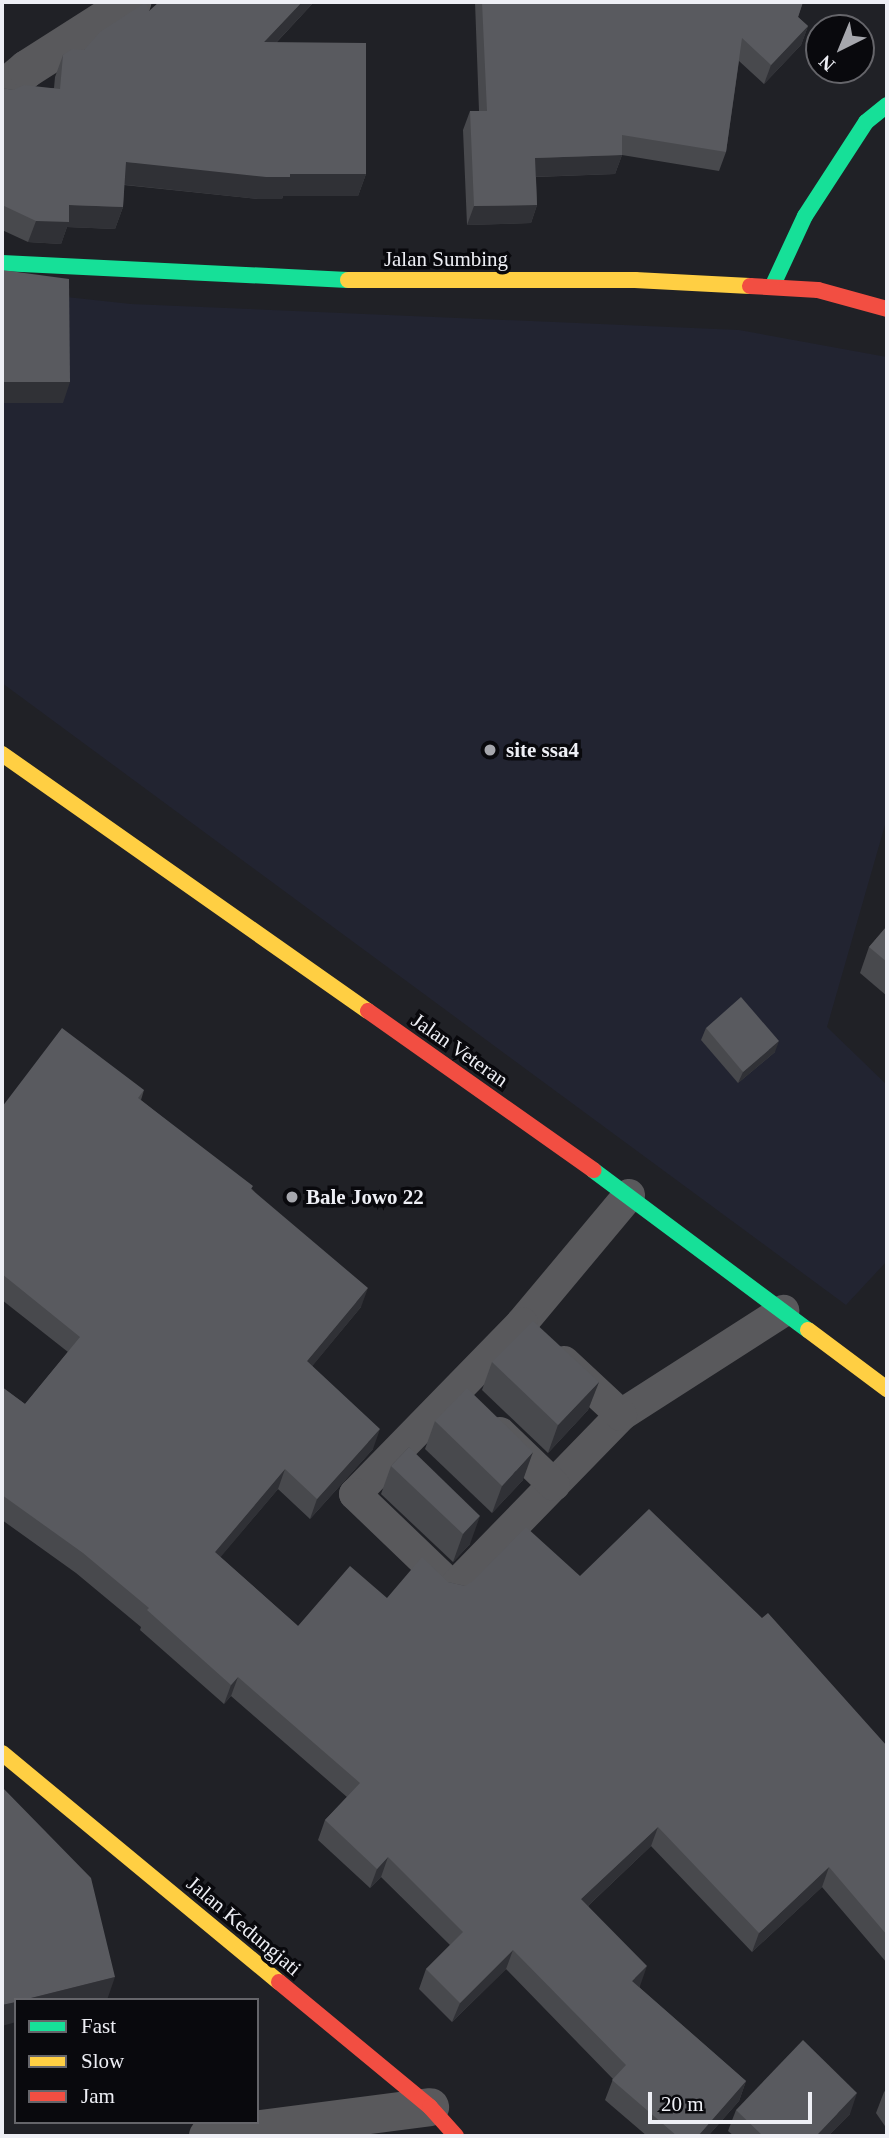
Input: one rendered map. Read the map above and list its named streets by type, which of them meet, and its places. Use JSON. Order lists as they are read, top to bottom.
{
  "streets": {
    "street": ["Jalan Sumbing", "Jalan Veteran", "Jalan Kedungjati"]
  },
  "places": ["site ssa4", "Bale Jowo 22"],
  "legend": ["Fast", "Slow", "Jam"],
  "scale_bar": "20 m",
  "north": "bottom left"
}
